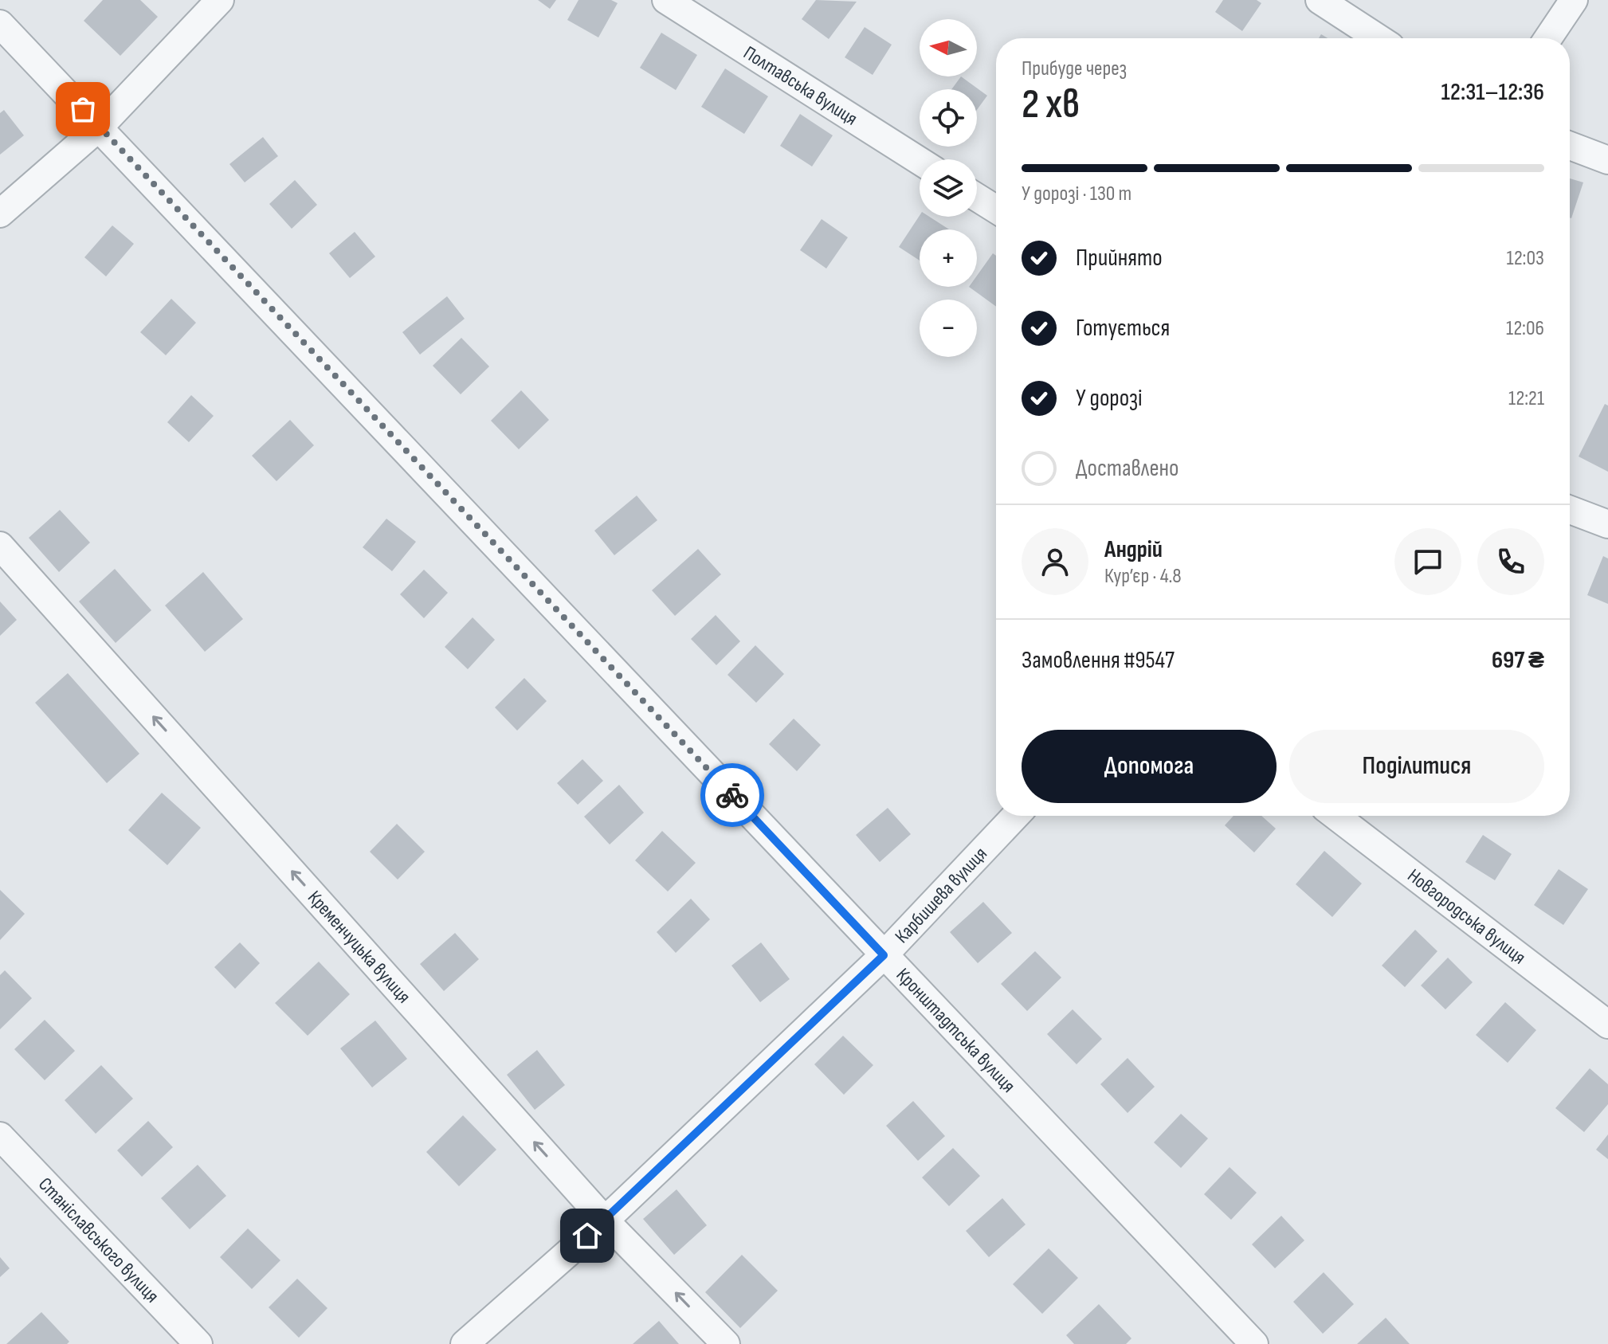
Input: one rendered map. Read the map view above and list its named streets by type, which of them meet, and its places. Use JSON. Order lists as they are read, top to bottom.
{
  "streets": {
    "street": [
      "Полтавська вулиця",
      "Карбишева вулиця",
      "Новгородська вулиця",
      "Кременчуцька вулиця",
      "Кронштадтська вулиця",
      "Станіславського вулиця"
    ]
  },
  "crossings": [
    ["Карбишева вулиця", "Кременчуцька вулиця"],
    ["Карбишева вулиця", "Кронштадтська вулиця"]
  ],
  "one_way": ["Кременчуцька вулиця"],
  "north": "left",
  "page": {
    "map_buttons": ["+", "−"],
    "heading": ["2 хв", "Прибуде через", "12:31–12:36"],
    "panel": [
      "Андрій",
      "Кур’єр · 4.8",
      "Замовлення #9547",
      "697 ₴"
    ],
    "bar": "У дорозі · 130 m",
    "list": [
      ["Прийнято", "12:03"],
      ["Готується", "12:06"],
      ["У дорозі", "12:21"],
      "Доставлено"
    ],
    "buttons": ["Допомога", "Поділитися"]
  }
}
